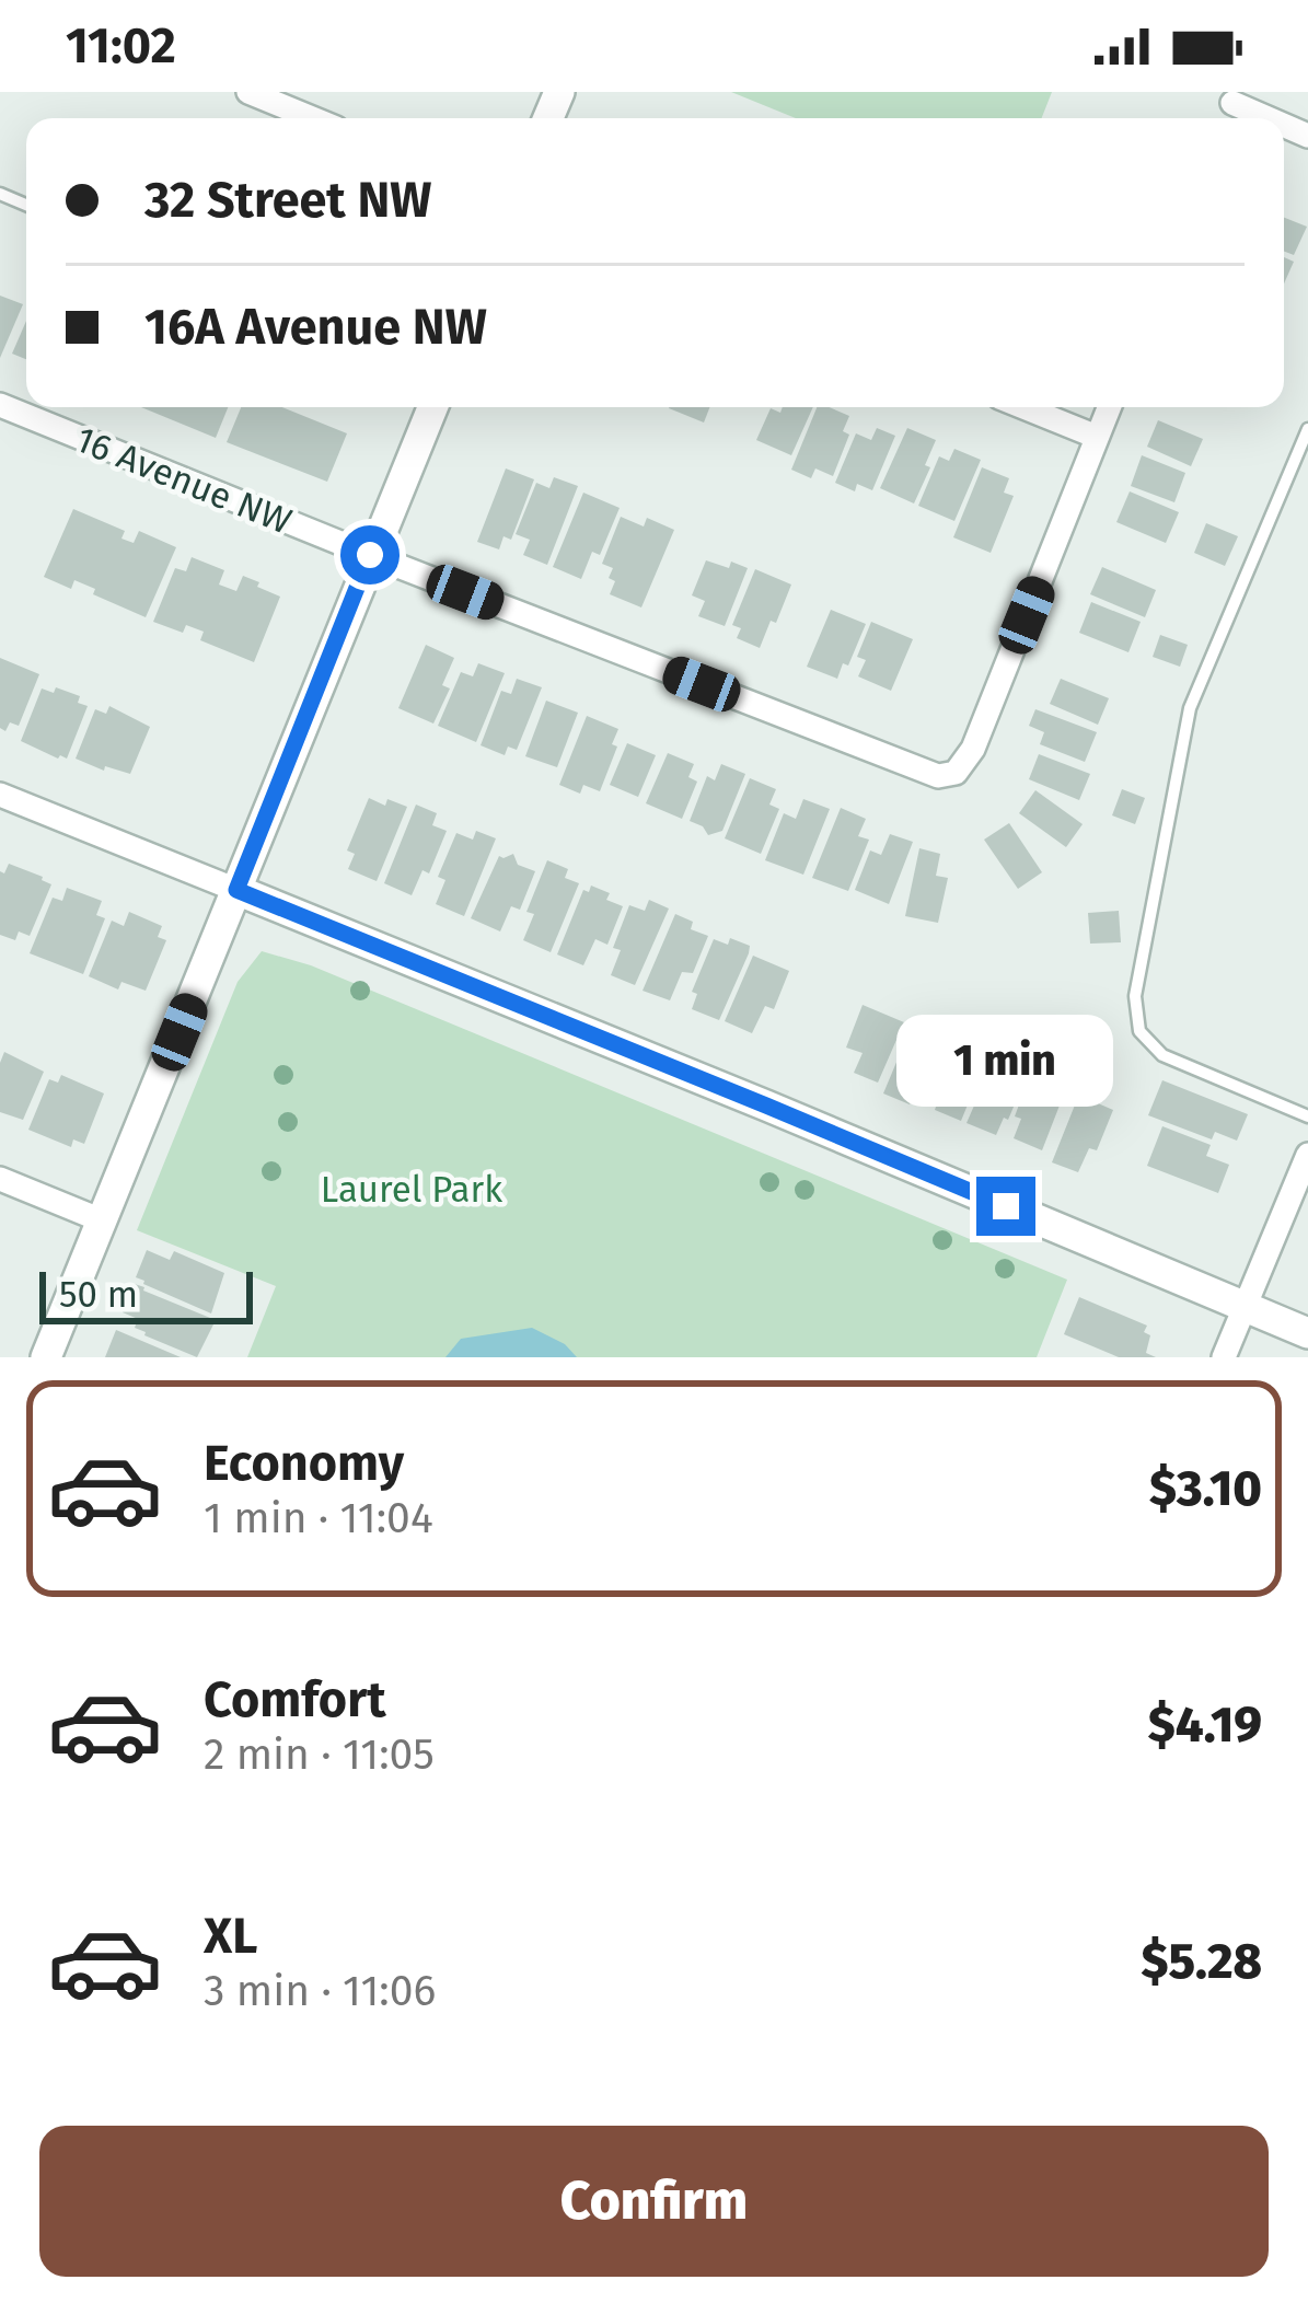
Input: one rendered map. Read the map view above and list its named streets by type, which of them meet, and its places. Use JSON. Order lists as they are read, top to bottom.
{
  "streets": {
    "street": ["16 Avenue NW"]
  },
  "parks": ["Laurel Park"],
  "scale_bar": "50 m",
  "page": {
    "status": "11:02",
    "banner": ["32 Street NW", "16A Avenue NW"],
    "bubble": "1 min",
    "scale": "50 m",
    "list": [
      {
        "name": "Economy",
        "note": "1 min · 11:04",
        "value": "$3.10"
      },
      {
        "name": "Comfort",
        "note": "2 min · 11:05",
        "value": "$4.19"
      },
      {
        "name": "XL",
        "note": "3 min · 11:06",
        "value": "$5.28"
      }
    ],
    "buttons": "Confirm"
  }
}
